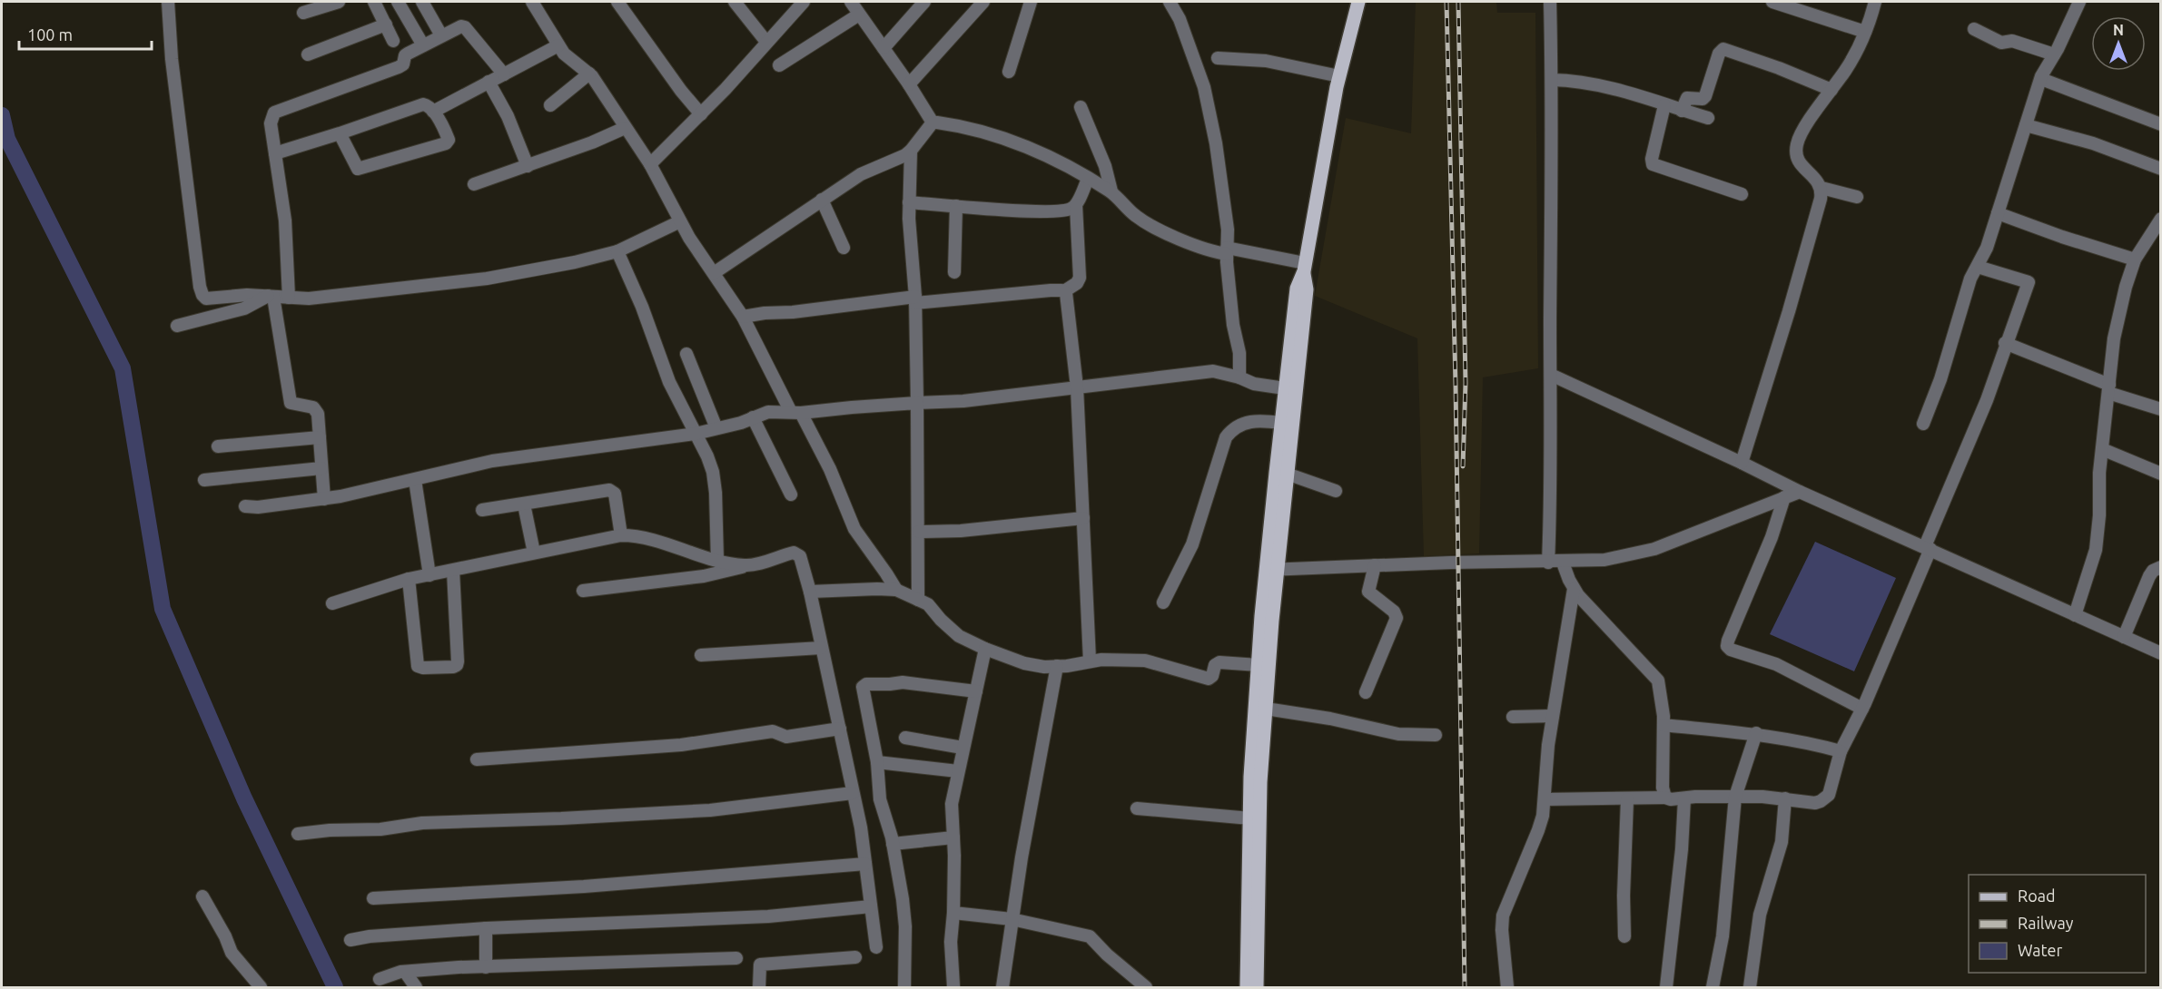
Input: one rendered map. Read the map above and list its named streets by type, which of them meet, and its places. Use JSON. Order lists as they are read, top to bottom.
{
  "legend": ["Road", "Railway", "Water"],
  "scale_bar": "100 m",
  "north": "top"
}
